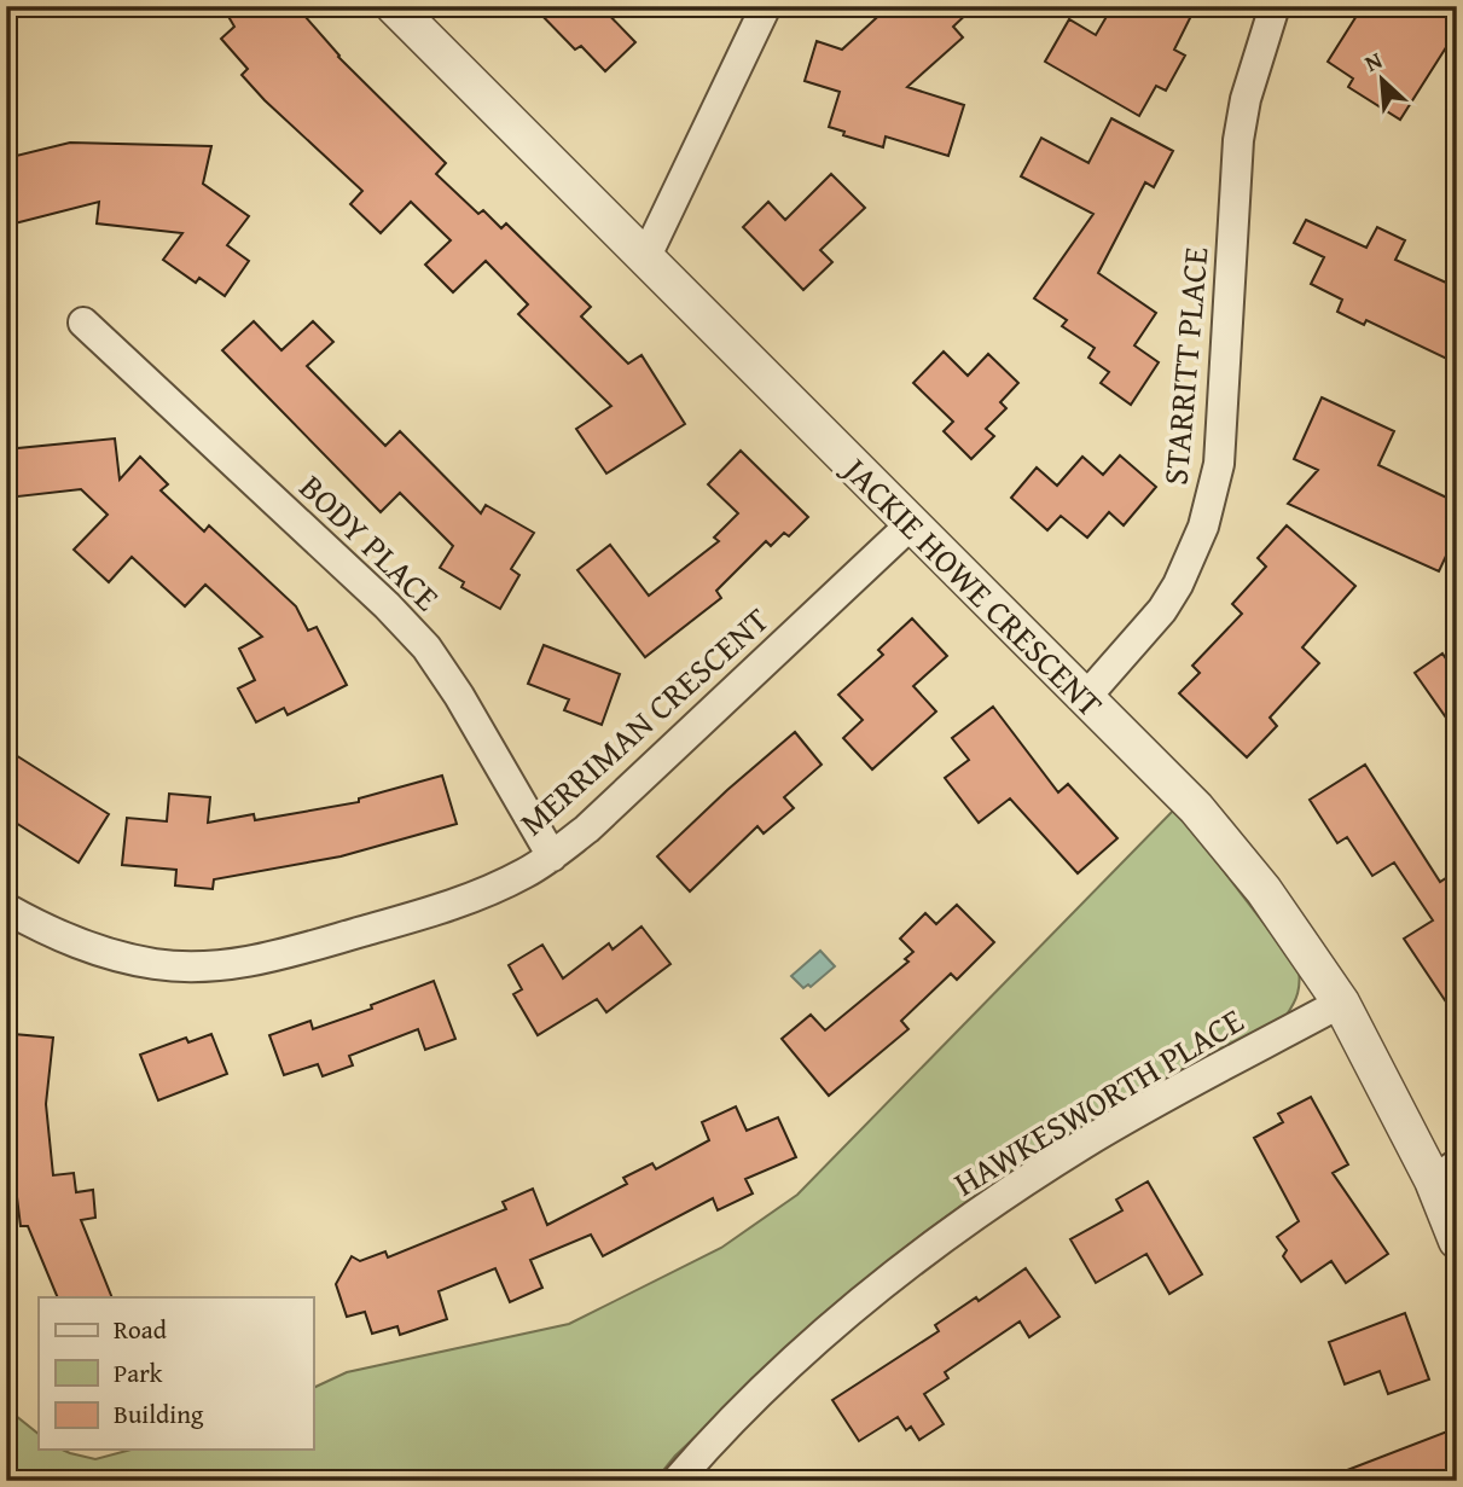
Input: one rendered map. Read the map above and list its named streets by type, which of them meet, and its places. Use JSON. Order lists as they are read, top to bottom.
{
  "streets": {
    "street": [
      "STARRITT PLACE",
      "BODY PLACE",
      "JACKIE HOWE CRESCENT",
      "MERRIMAN CRESCENT",
      "HAWKESWORTH PLACE"
    ]
  },
  "crossings": [
    ["STARRITT PLACE", "JACKIE HOWE CRESCENT"],
    ["BODY PLACE", "MERRIMAN CRESCENT"],
    ["JACKIE HOWE CRESCENT", "MERRIMAN CRESCENT"],
    ["JACKIE HOWE CRESCENT", "HAWKESWORTH PLACE"]
  ],
  "legend": ["Road", "Park", "Building"],
  "north": "top left"
}
